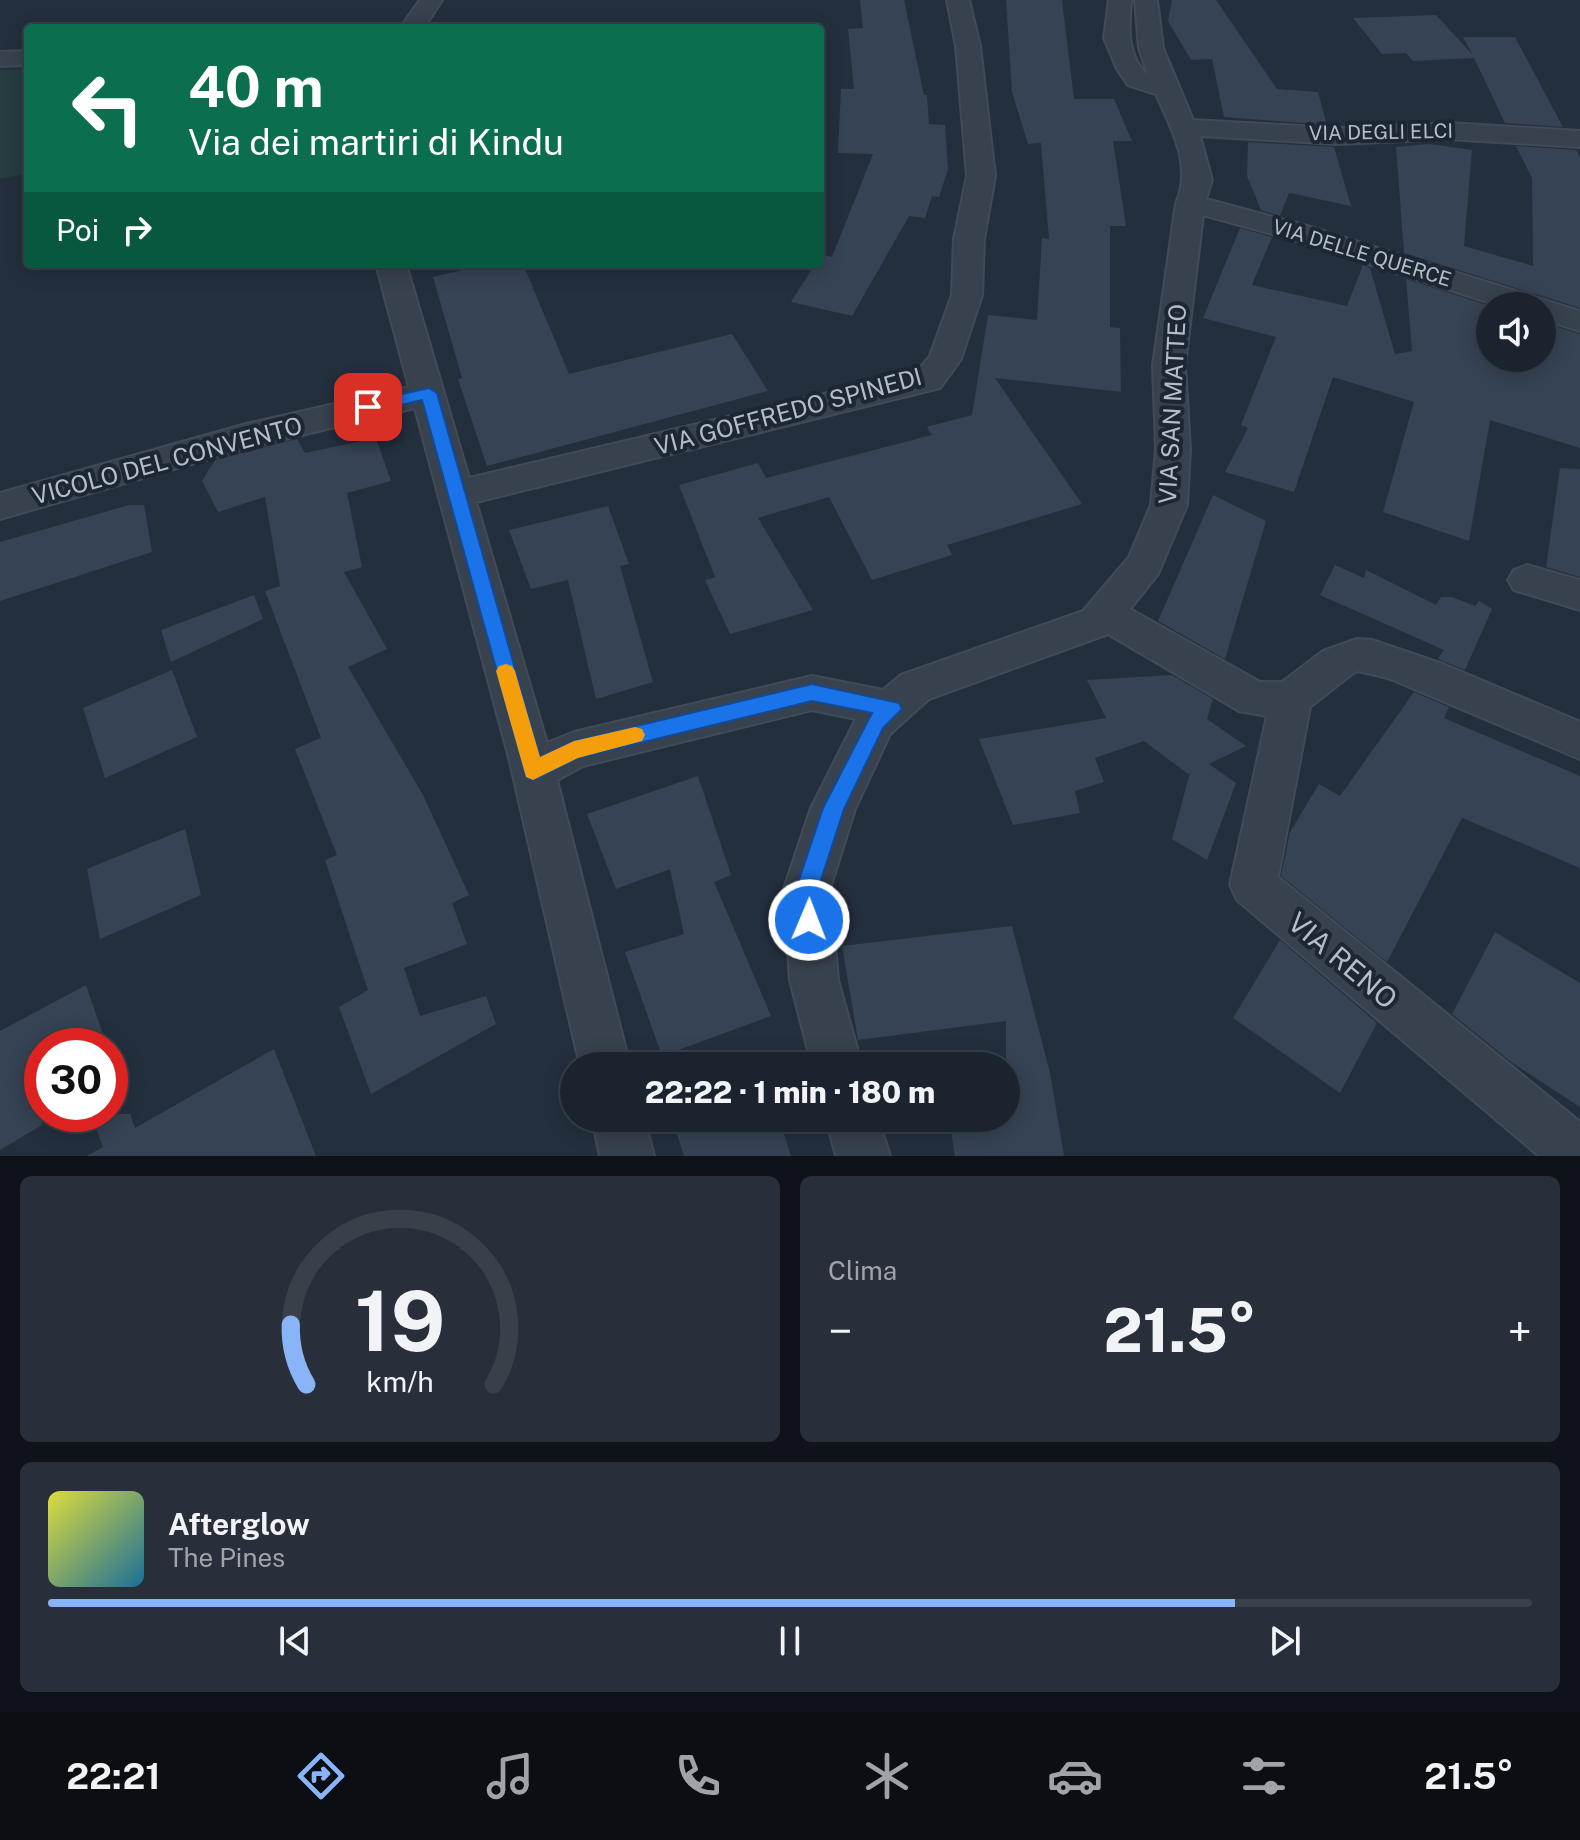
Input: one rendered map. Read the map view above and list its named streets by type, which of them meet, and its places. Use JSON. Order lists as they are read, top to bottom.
{
  "streets": {
    "street": [
      "VIA DEGLI ELCI",
      "VIA DELLE QUERCE",
      "VIA SAN MATTEO",
      "VIA GOFFREDO SPINEDI",
      "VICOLO DEL CONVENTO",
      "VIA RENO"
    ]
  },
  "crossings": [
    ["VIA DEGLI ELCI", "VIA SAN MATTEO"],
    ["VIA DELLE QUERCE", "VIA SAN MATTEO"]
  ],
  "page": {
    "turn": ["40 m", "Via dei martiri di Kindu"],
    "then": "Poi",
    "limit": "30",
    "trip": "22:22 · 1 min · 180 m",
    "tile": "Clima",
    "heat": ["−", "21.5°", "+"],
    "song": ["Afterglow", "The Pines"],
    "tabs": ["22:21", "21.5°"],
    "gauge": ["19", "km/h"]
  }
}
